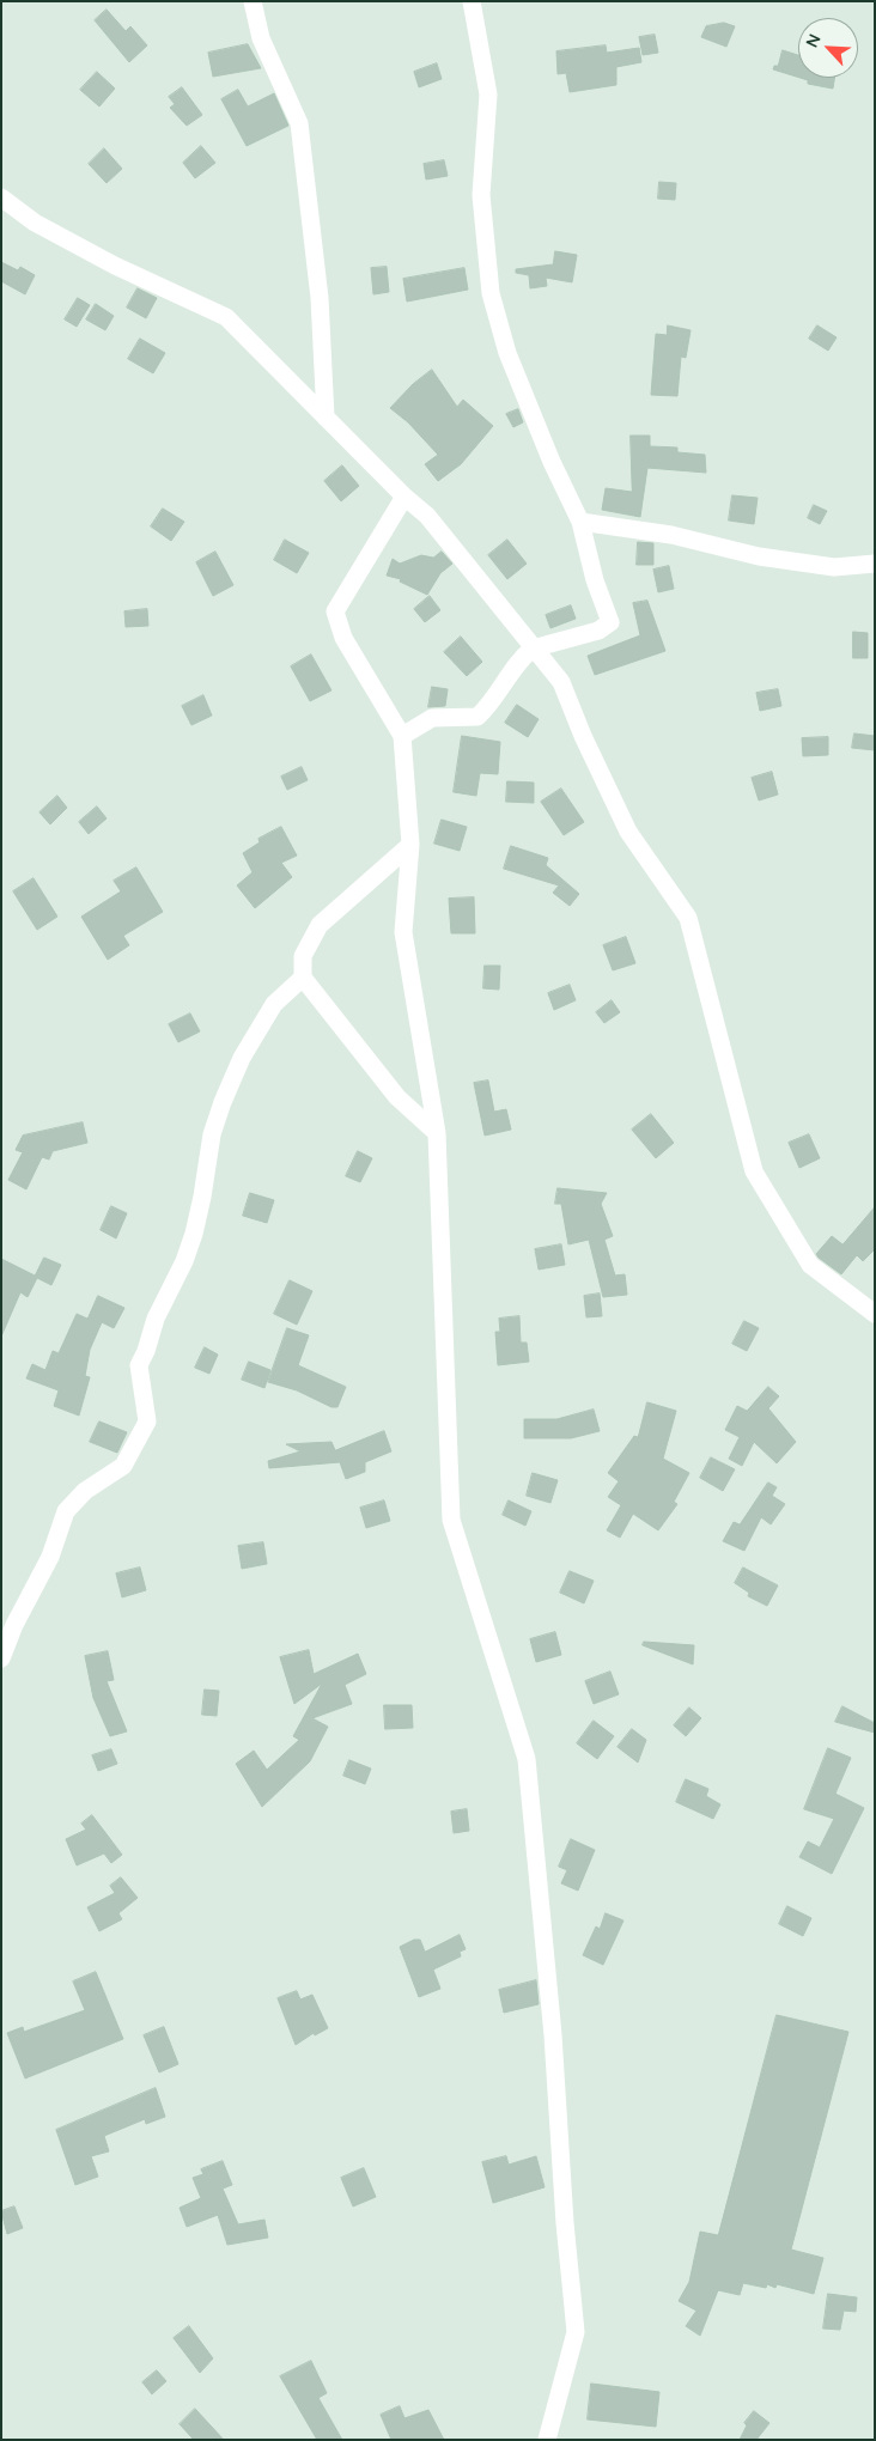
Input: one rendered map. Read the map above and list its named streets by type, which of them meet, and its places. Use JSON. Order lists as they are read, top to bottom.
{
  "north": "top left"
}
